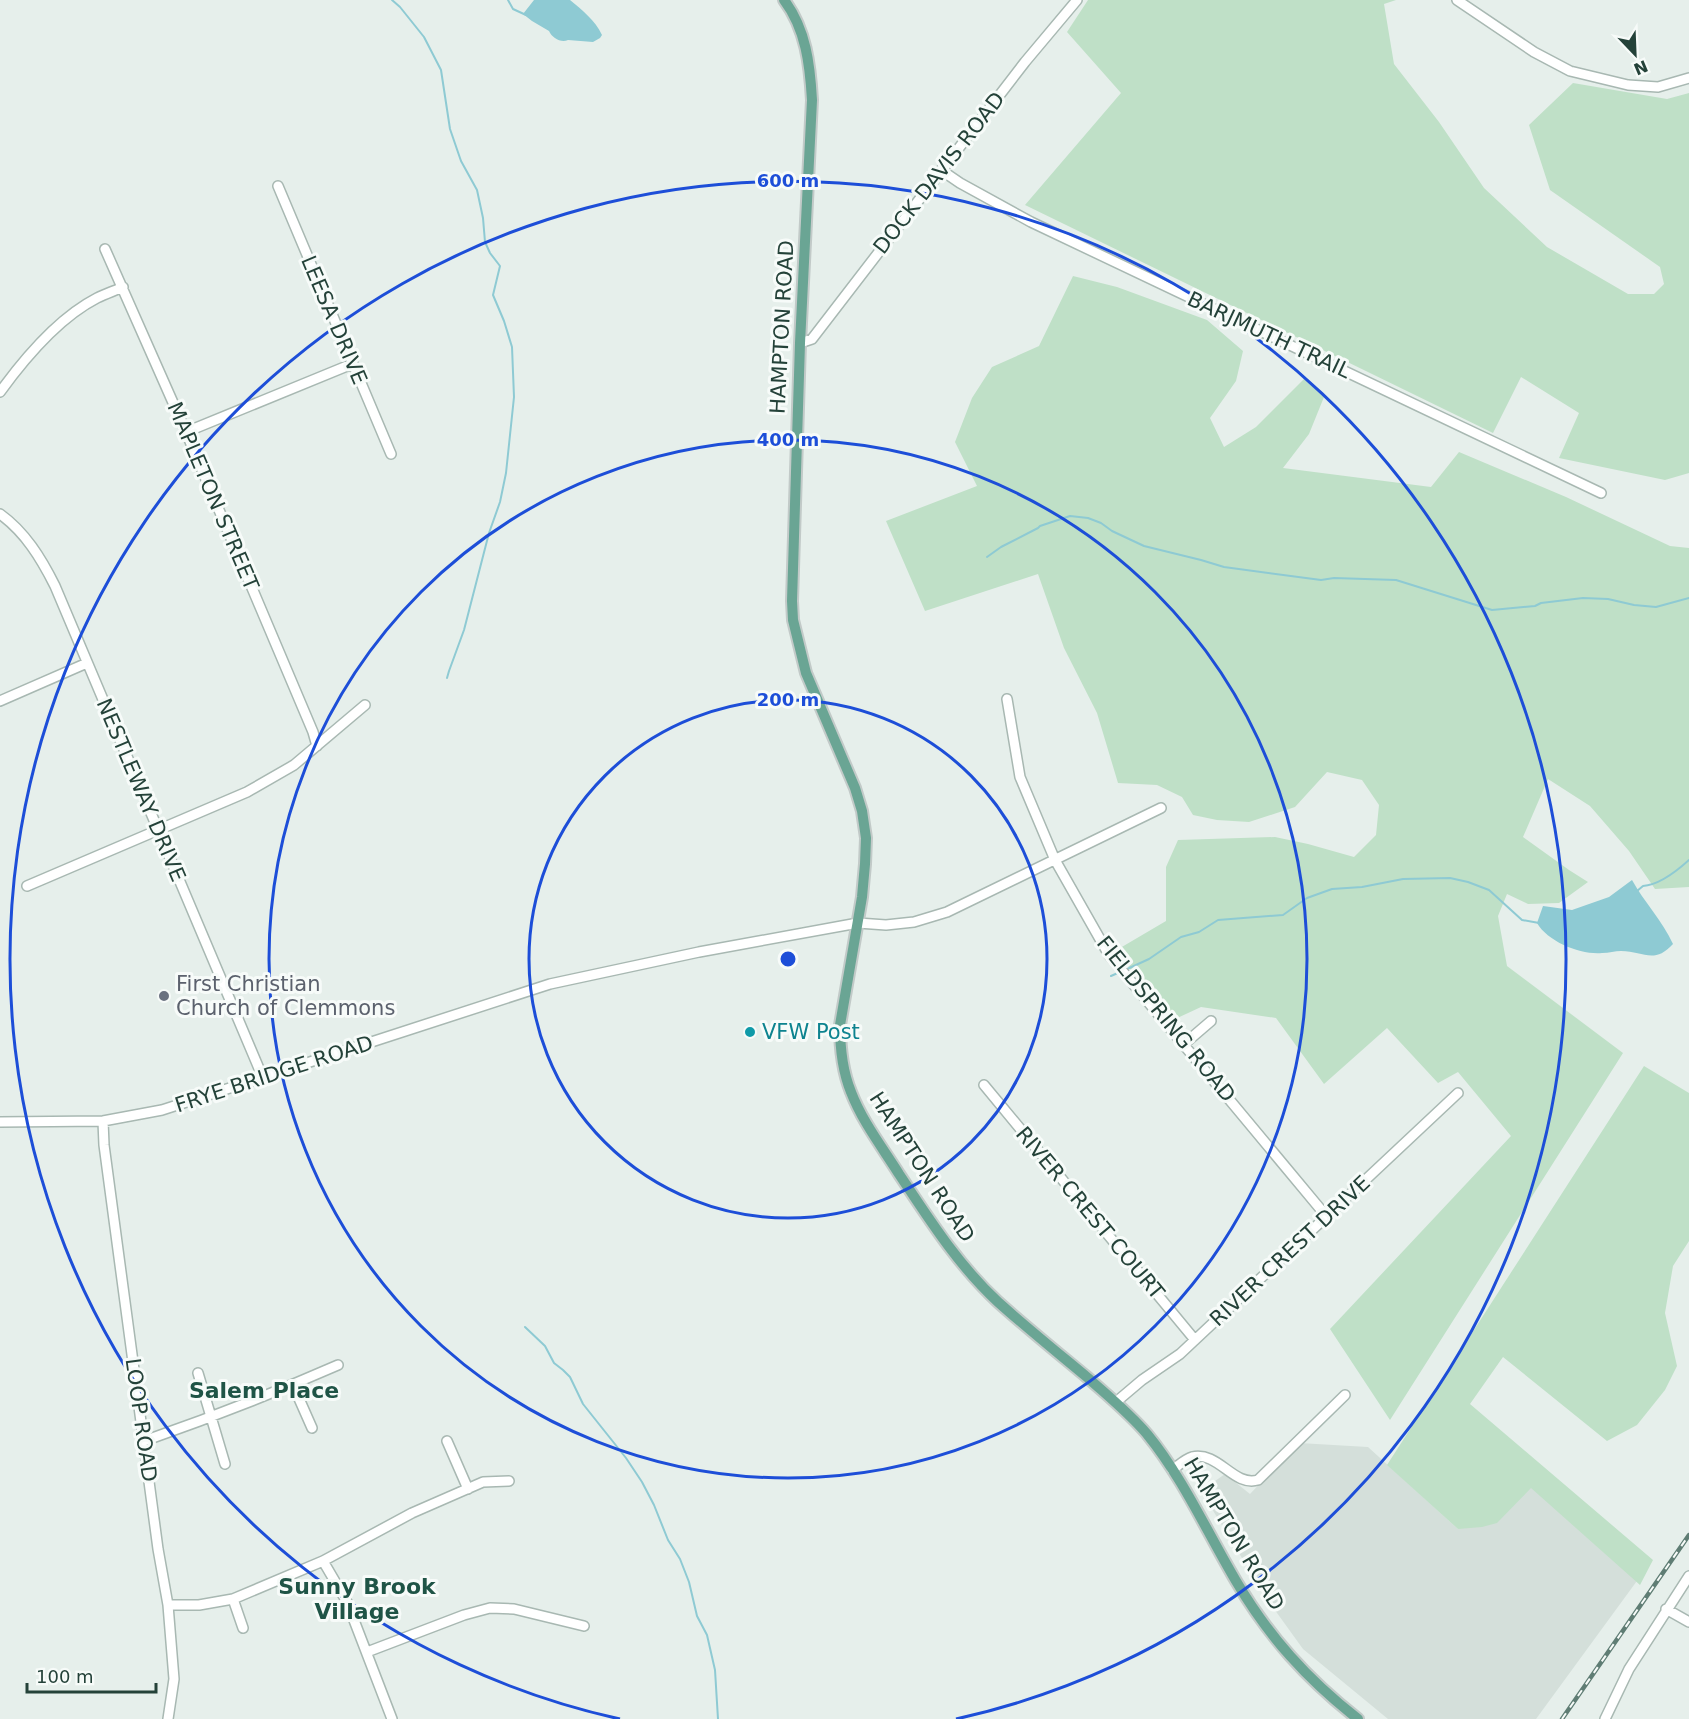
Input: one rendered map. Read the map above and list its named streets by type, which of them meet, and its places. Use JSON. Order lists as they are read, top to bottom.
{
  "streets": {
    "main road": ["HAMPTON ROAD"],
    "street": [
      "DOCK DAVIS ROAD",
      "LEESA DRIVE",
      "BARJMUTH TRAIL",
      "MAPLETON STREET",
      "NESTLEWAY DRIVE",
      "FIELDSPRING ROAD",
      "FRYE BRIDGE ROAD",
      "RIVER CREST COURT",
      "RIVER CREST DRIVE",
      "LOOP ROAD"
    ]
  },
  "crossings": [
    ["DOCK DAVIS ROAD", "HAMPTON ROAD"],
    ["DOCK DAVIS ROAD", "BARJMUTH TRAIL"],
    ["HAMPTON ROAD", "FRYE BRIDGE ROAD"],
    ["HAMPTON ROAD", "RIVER CREST DRIVE"],
    ["NESTLEWAY DRIVE", "FRYE BRIDGE ROAD"],
    ["FIELDSPRING ROAD", "FRYE BRIDGE ROAD"],
    ["FIELDSPRING ROAD", "RIVER CREST DRIVE"],
    ["FRYE BRIDGE ROAD", "LOOP ROAD"],
    ["RIVER CREST COURT", "RIVER CREST DRIVE"]
  ],
  "districts": ["Salem Place", "Sunny Brook Village"],
  "places": ["First Christian Church of Clemmons", "VFW Post"],
  "scale_bar": "100 m",
  "north": "bottom right",
  "rings": ["600 m", "400 m", "200 m"]
}
